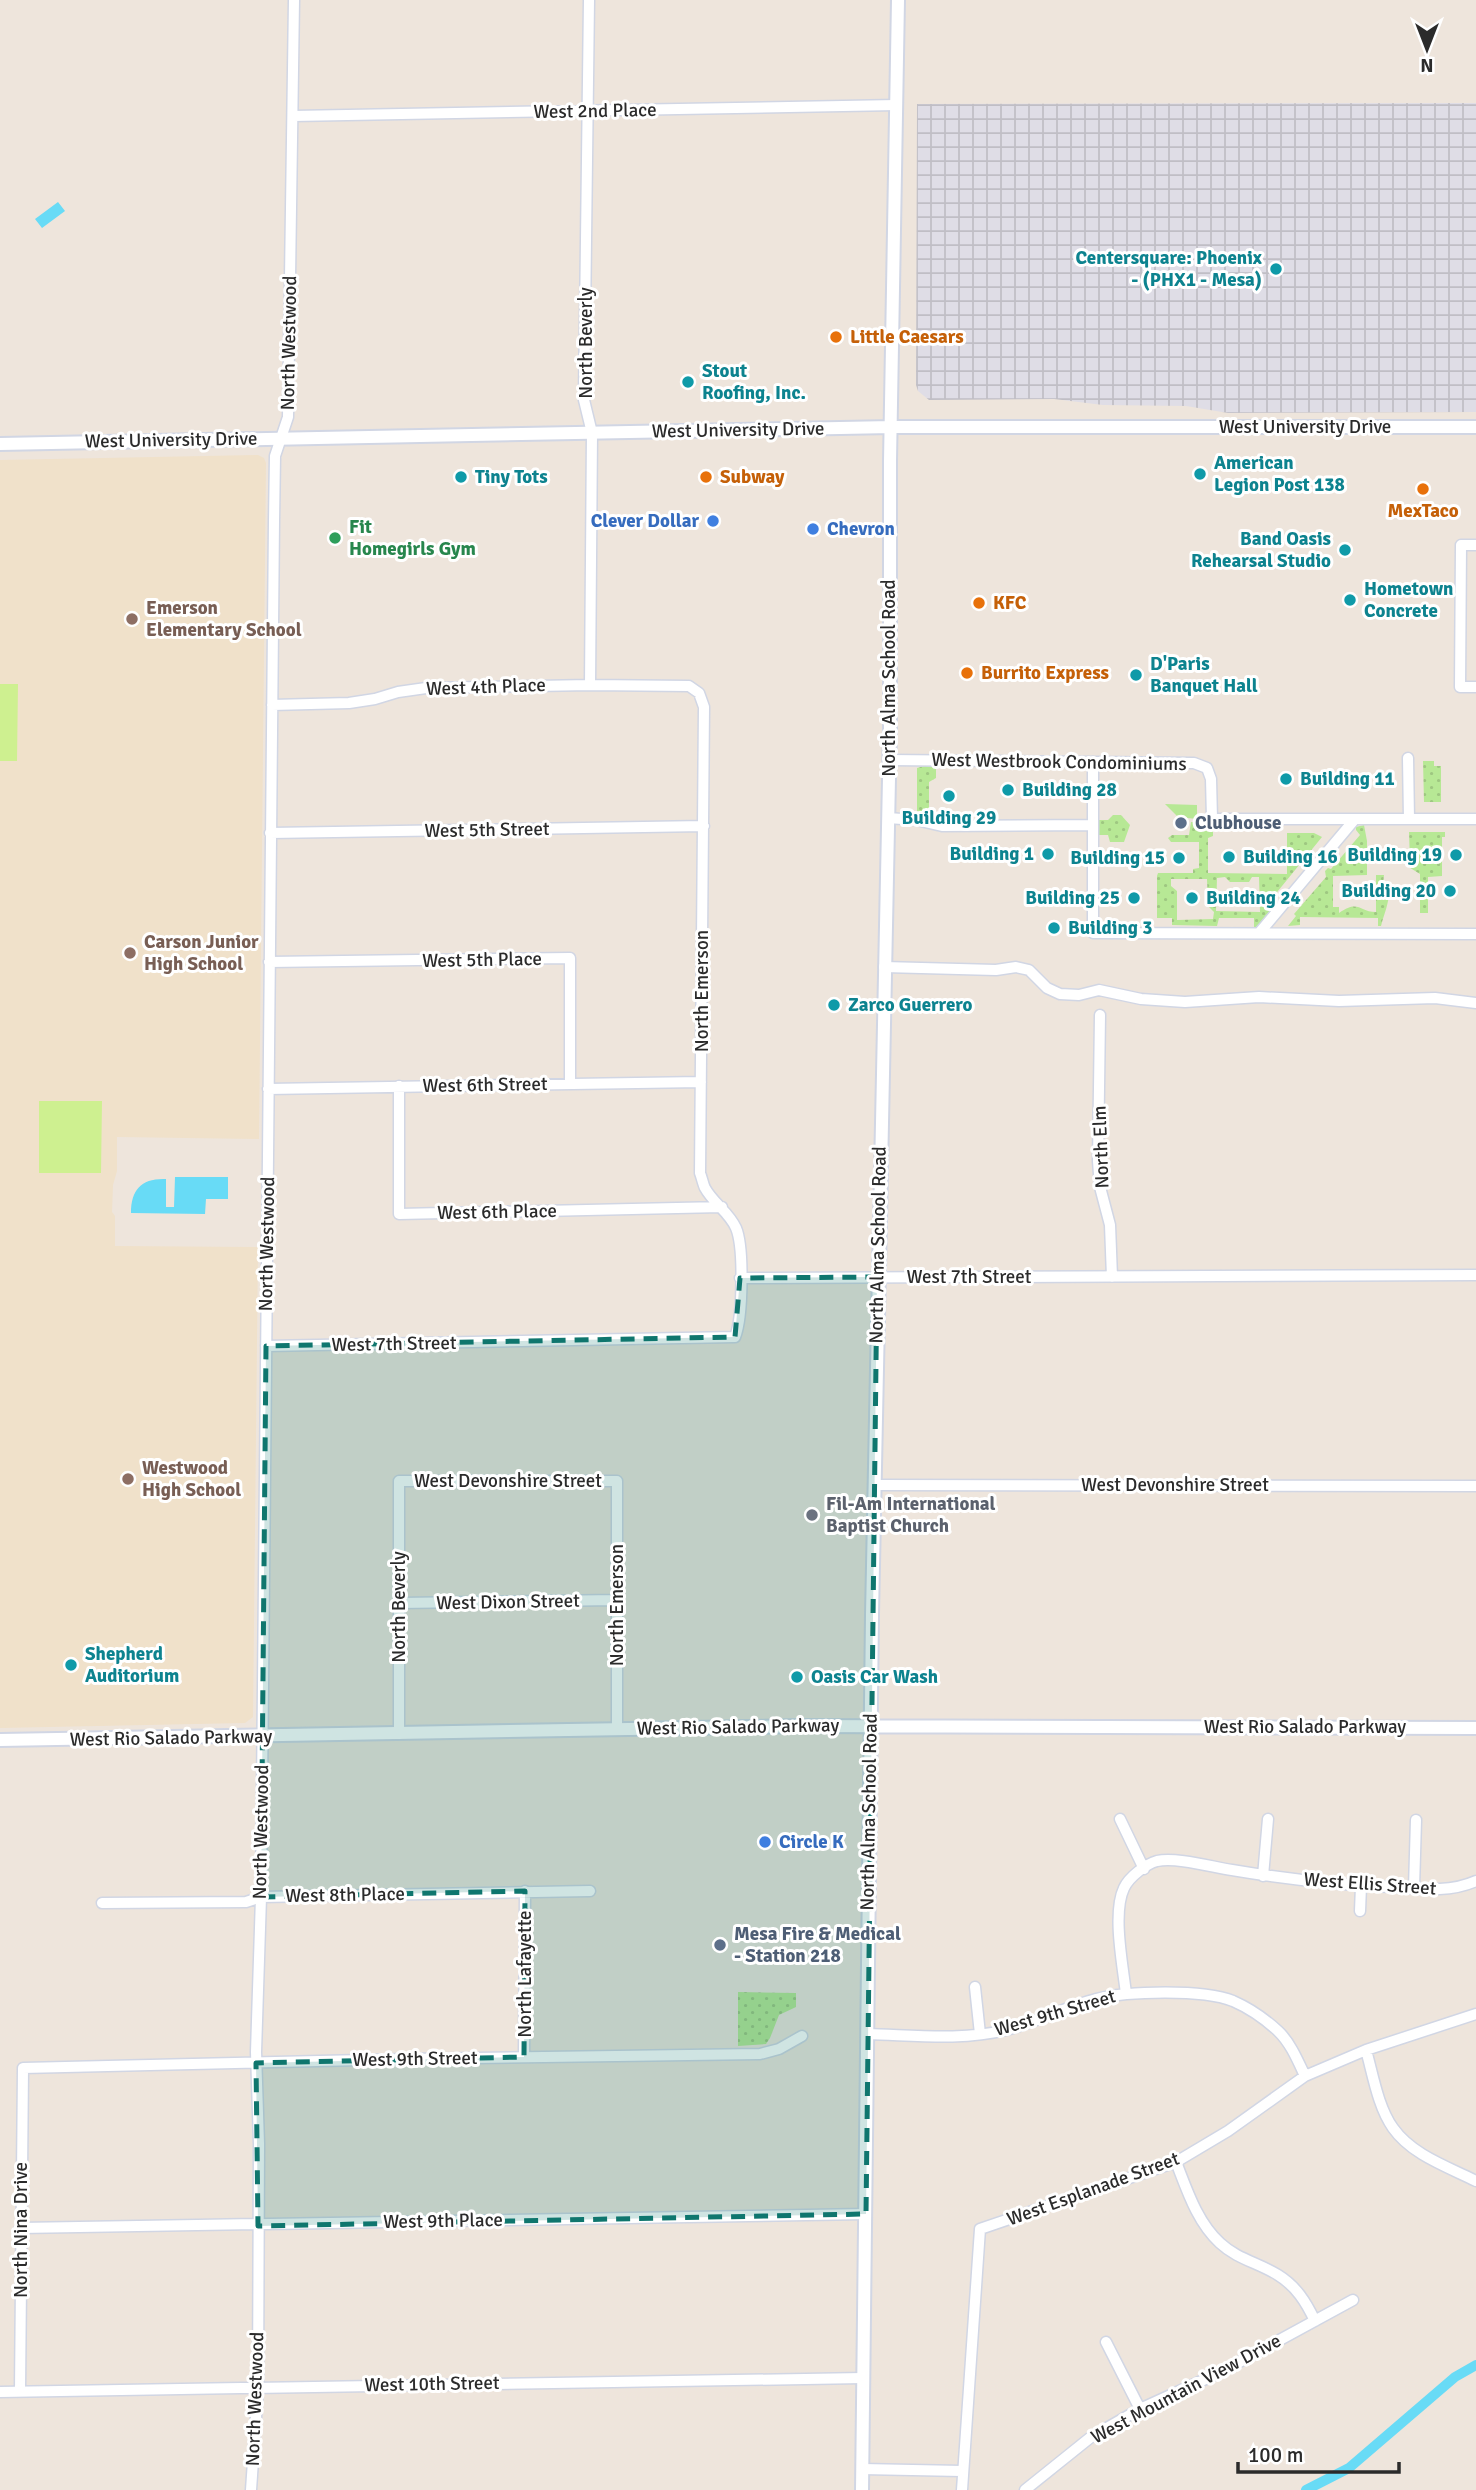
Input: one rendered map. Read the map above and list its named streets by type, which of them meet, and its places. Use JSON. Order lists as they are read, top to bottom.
{
  "streets": {
    "main road": ["West University Drive", "North Alma School Road", "West Rio Salado Parkway"],
    "street": [
      "West 2nd Place",
      "North Westwood",
      "North Beverly",
      "West 4th Place",
      "West Westbrook Condominiums",
      "West 5th Street",
      "West 5th Place",
      "North Emerson",
      "West 6th Street",
      "North Elm",
      "West 6th Place",
      "West 7th Street",
      "West Devonshire Street",
      "West Dixon Street",
      "West Ellis Street",
      "West 8th Place",
      "North Lafayette",
      "West 9th Street",
      "West Esplanade Street",
      "West 9th Place",
      "North Nina Drive",
      "West 10th Street",
      "West Mountain View Drive"
    ]
  },
  "crossings": [
    ["West 2nd Place", "North Westwood"],
    ["West 2nd Place", "North Beverly"],
    ["West 2nd Place", "North Alma School Road"],
    ["North Westwood", "West University Drive"],
    ["North Westwood", "West 4th Place"],
    ["North Westwood", "West 5th Street"],
    ["North Westwood", "West 5th Place"],
    ["North Westwood", "West 6th Street"],
    ["North Westwood", "West 7th Street"],
    ["North Westwood", "West Rio Salado Parkway"],
    ["North Westwood", "West 8th Place"],
    ["North Westwood", "West 9th Street"],
    ["North Westwood", "West 9th Place"],
    ["North Westwood", "West 10th Street"],
    ["North Beverly", "West University Drive"],
    ["North Beverly", "West 4th Place"],
    ["North Beverly", "West Devonshire Street"],
    ["North Beverly", "West Dixon Street"],
    ["North Beverly", "West Rio Salado Parkway"],
    ["West University Drive", "North Alma School Road"],
    ["North Alma School Road", "West Westbrook Condominiums"],
    ["North Alma School Road", "West 7th Street"],
    ["North Alma School Road", "West Devonshire Street"],
    ["North Alma School Road", "West Rio Salado Parkway"],
    ["North Alma School Road", "West 9th Street"],
    ["North Alma School Road", "West 9th Place"],
    ["North Alma School Road", "West 10th Street"],
    ["West 4th Place", "North Emerson"],
    ["West 5th Street", "North Emerson"],
    ["West 5th Place", "West 6th Street"],
    ["North Emerson", "West 6th Street"],
    ["North Emerson", "West 6th Place"],
    ["North Emerson", "West 7th Street"],
    ["North Emerson", "West Devonshire Street"],
    ["North Emerson", "West Dixon Street"],
    ["North Emerson", "West Rio Salado Parkway"],
    ["West 6th Street", "West 6th Place"],
    ["North Elm", "West 7th Street"],
    ["West 8th Place", "North Lafayette"],
    ["North Lafayette", "West 9th Street"],
    ["West 9th Street", "West Esplanade Street"],
    ["West 9th Street", "North Nina Drive"],
    ["West 9th Place", "North Nina Drive"],
    ["North Nina Drive", "West 10th Street"]
  ],
  "places": [
    "Centersquare: Phoenix - (PHX1 - Mesa)",
    "Little Caesars",
    "Stout Roofing, Inc.",
    "American Legion Post 138",
    "Tiny Tots",
    "Subway",
    "MexTaco",
    "Clever Dollar",
    "Chevron",
    "Fit Homegirls Gym",
    "Band Oasis Rehearsal Studio",
    "Hometown Concrete",
    "KFC",
    "Emerson Elementary School",
    "Burrito Express",
    "D'Paris Banquet Hall",
    "Building 11",
    "Building 28",
    "Building 29",
    "Clubhouse",
    "Building 1",
    "Building 19",
    "Building 16",
    "Building 15",
    "Building 20",
    "Building 25",
    "Building 24",
    "Building 3",
    "Carson Junior High School",
    "Zarco Guerrero",
    "Westwood High School",
    "Fil-Am International Baptist Church",
    "Shepherd Auditorium",
    "Oasis Car Wash",
    "Circle K",
    "Mesa Fire & Medical - Station 218"
  ],
  "scale_bar": "100 m",
  "north": "bottom"
}
